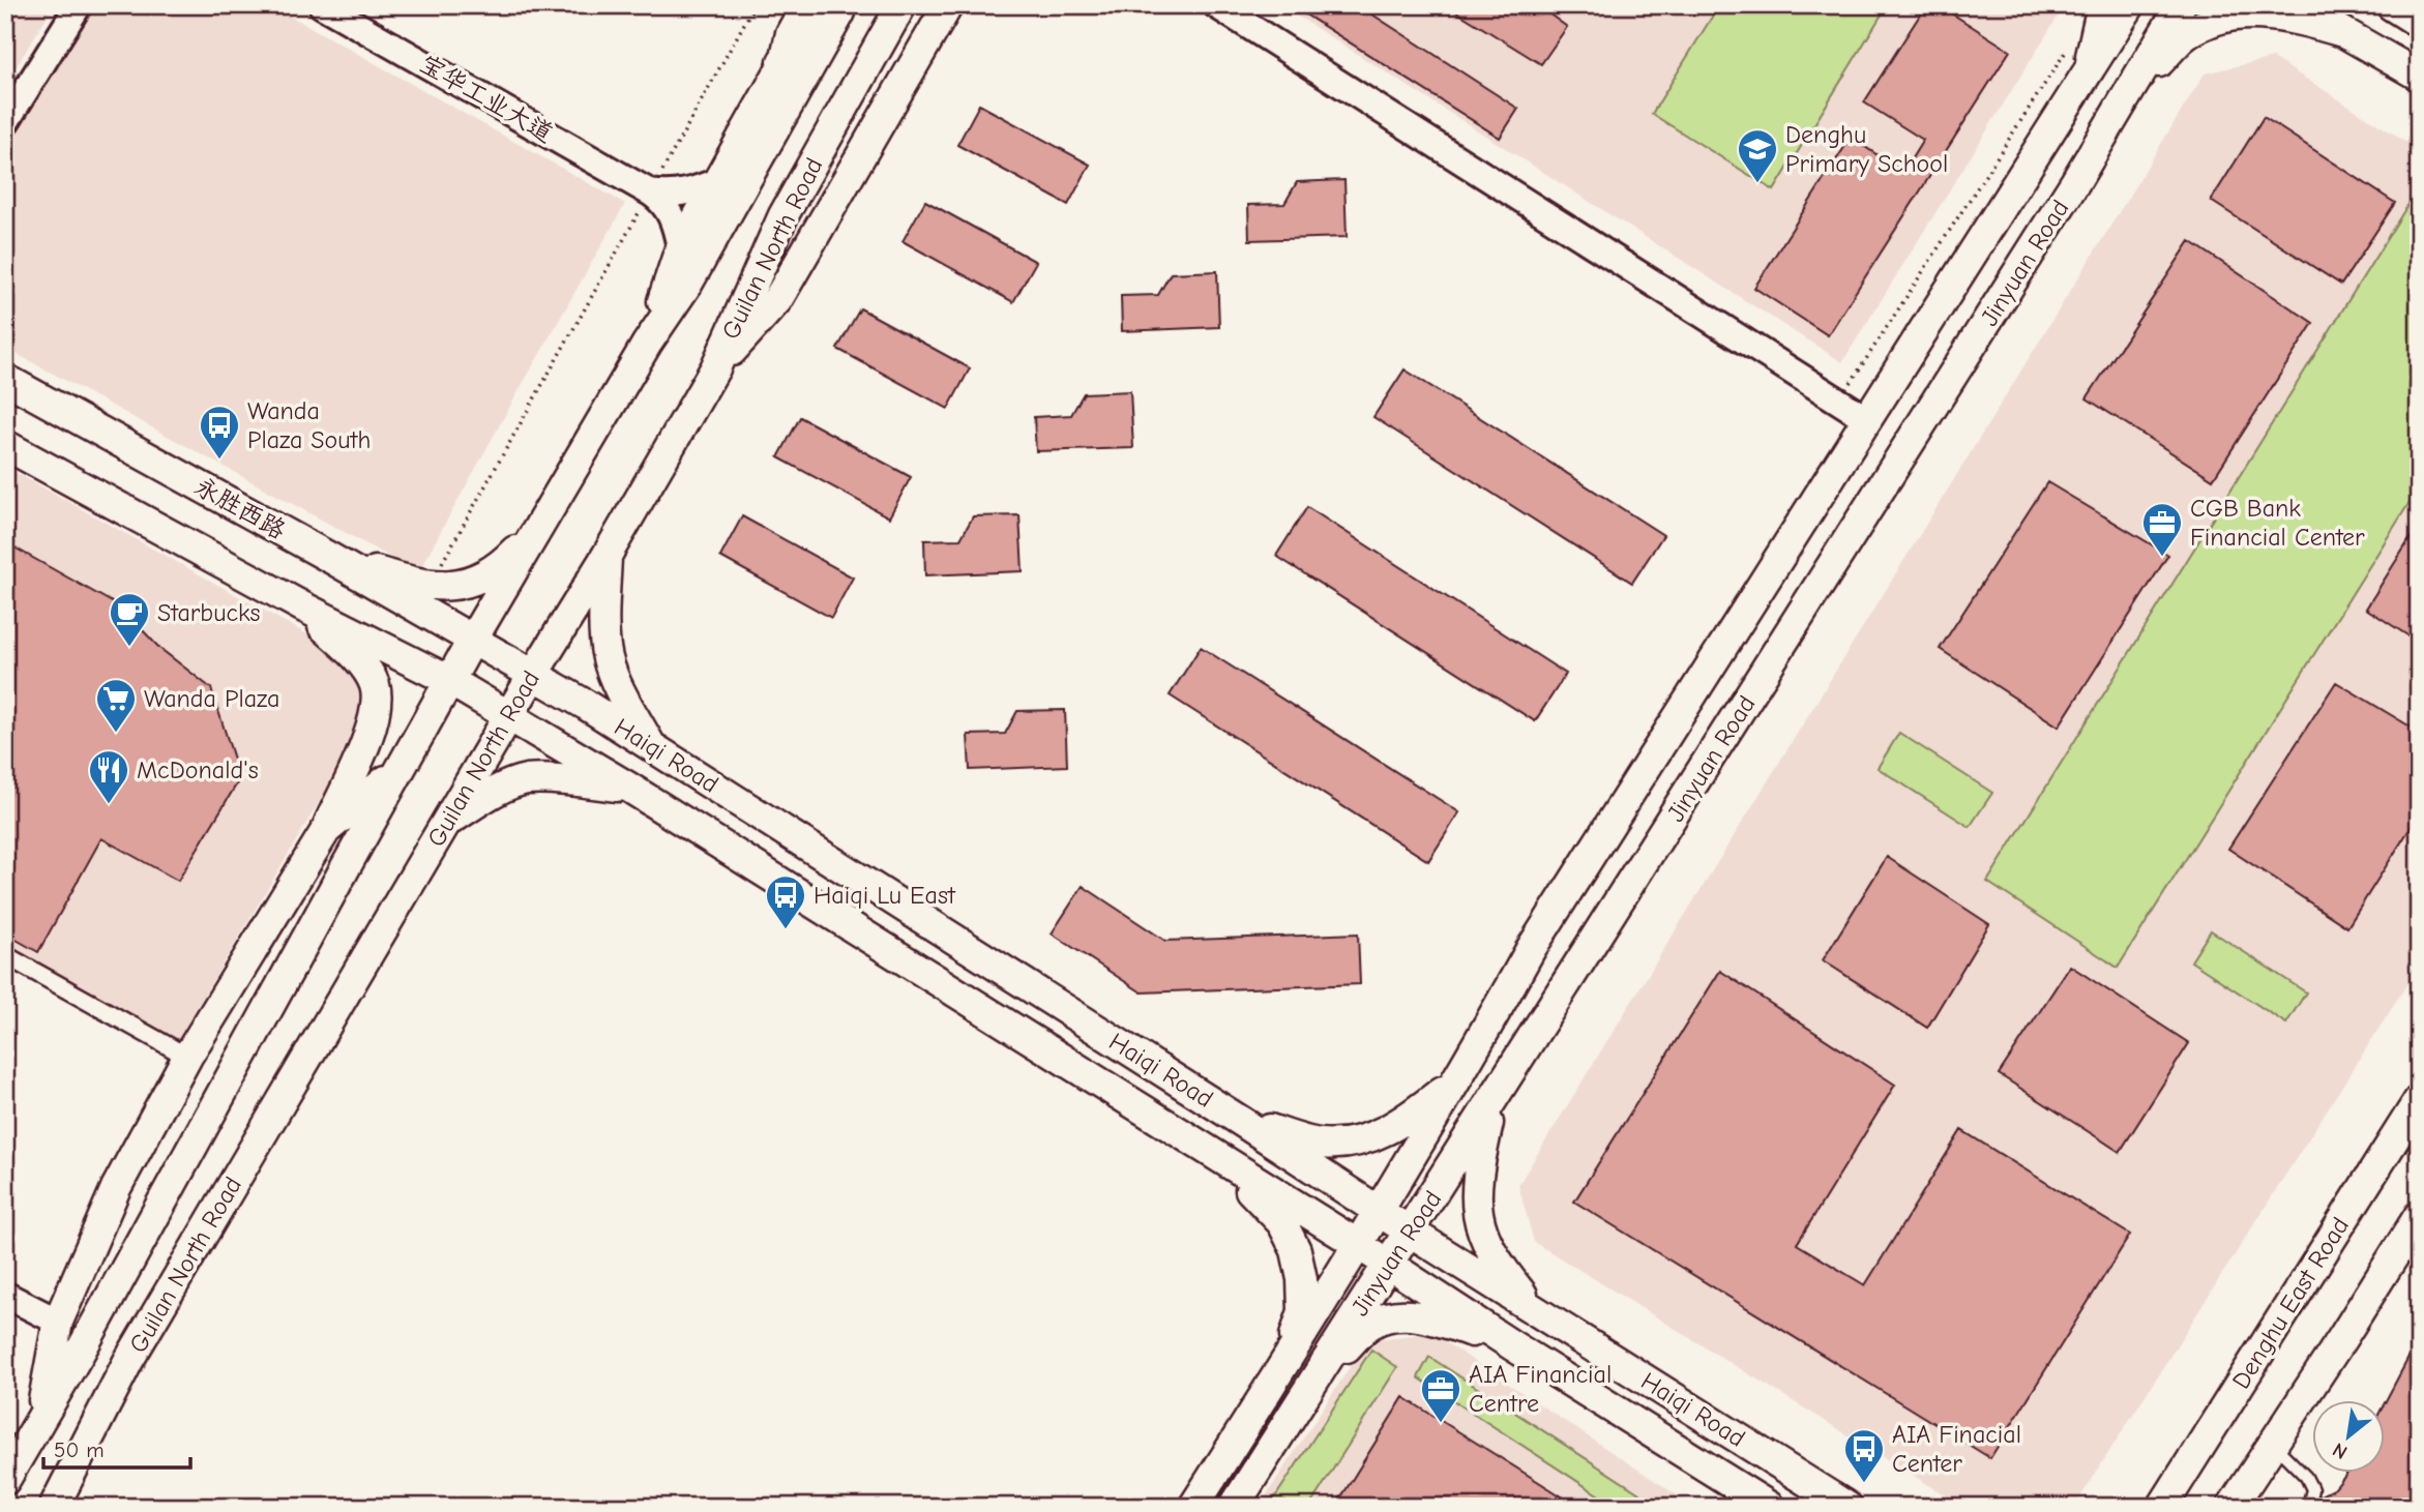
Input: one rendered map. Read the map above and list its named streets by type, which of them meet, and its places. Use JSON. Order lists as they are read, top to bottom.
{
  "streets": {
    "main road": [
      "Guilan North Road",
      "Jinyuan Road",
      "永胜西路",
      "Haiqi Road",
      "Denghu East Road"
    ],
    "street": ["宝华工业大道"]
  },
  "crossings": [
    ["Guilan North Road", "永胜西路"],
    ["Guilan North Road", "Haiqi Road"],
    ["Jinyuan Road", "Haiqi Road"],
    ["永胜西路", "Haiqi Road"]
  ],
  "places": {
    "school or university": ["Denghu Primary School"],
    "bus stop": ["Wanda Plaza South", "Haiqi Lu East", "AIA Finacial Center"],
    "office": ["CGB Bank Financial Center", "AIA Financial Centre"],
    "cafe": ["Starbucks"],
    "supermarket": ["Wanda Plaza"],
    "restaurant": ["McDonald's"]
  },
  "scale_bar": "50 m",
  "north": "bottom left"
}
